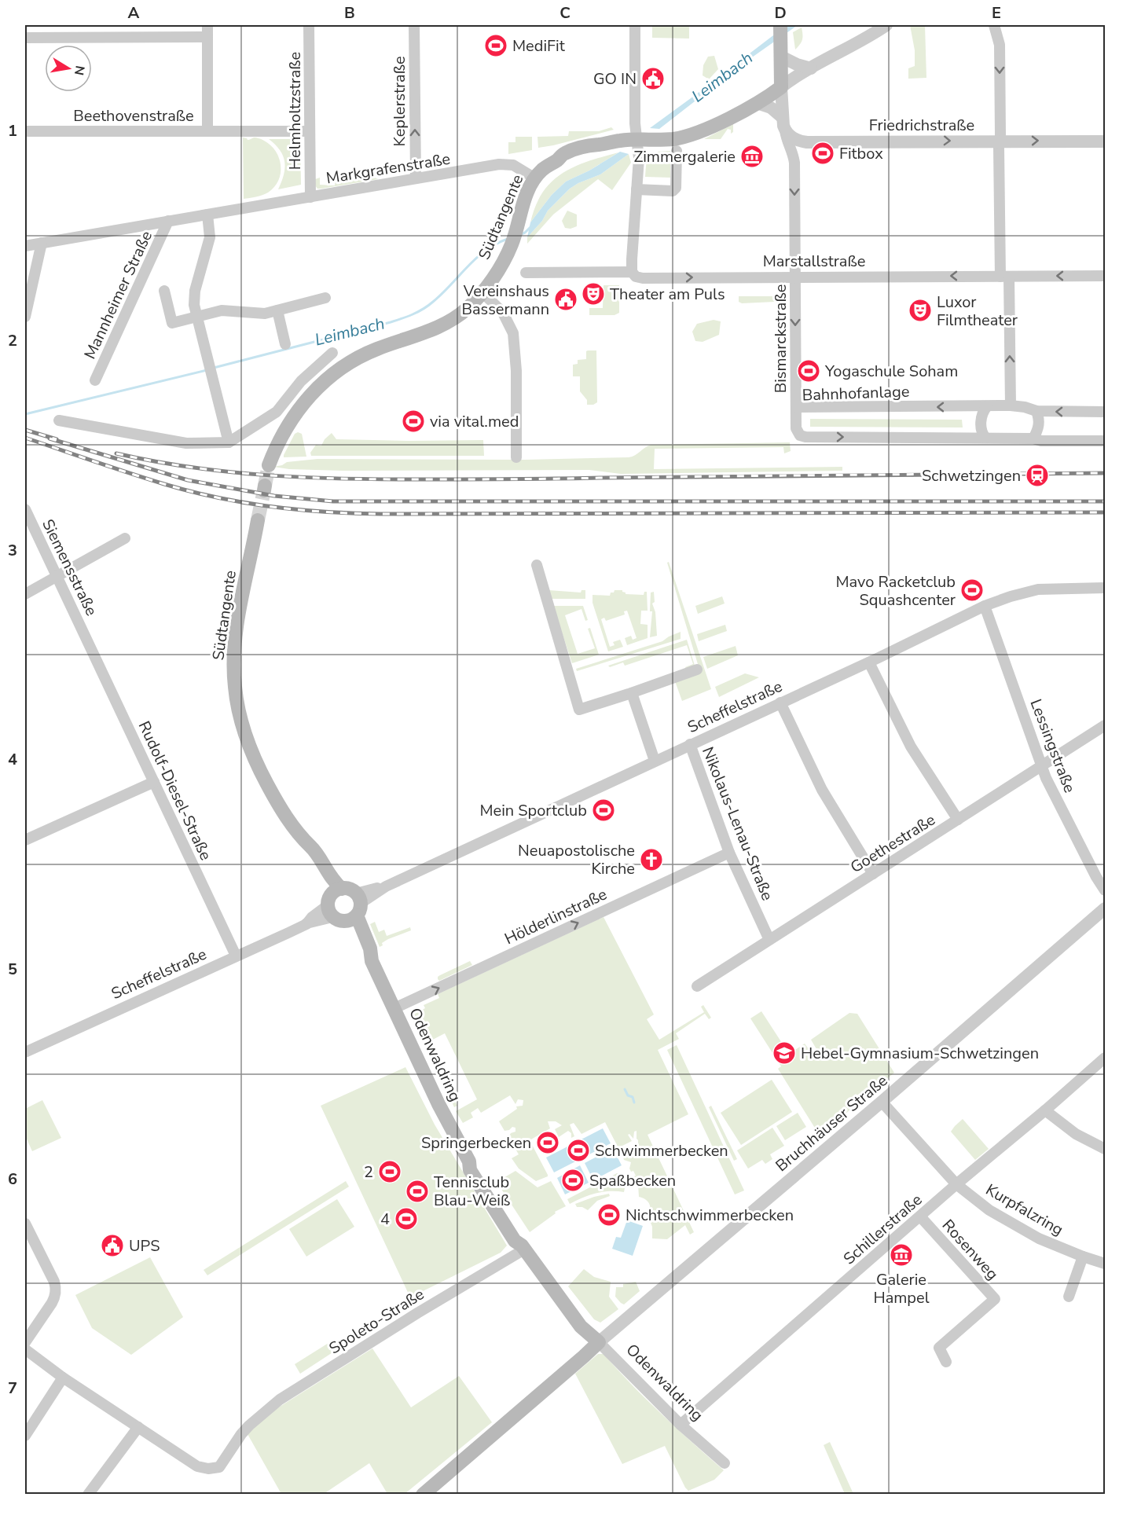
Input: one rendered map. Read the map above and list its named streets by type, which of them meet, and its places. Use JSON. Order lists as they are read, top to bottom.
{
  "streets": {
    "main road": ["Südtangente", "Odenwaldring"],
    "street": [
      "Keplerstraße",
      "Helmholtzstraße",
      "Beethovenstraße",
      "Friedrichstraße",
      "Markgrafenstraße",
      "Marstallstraße",
      "Mannheimer Straße",
      "Bismarckstraße",
      "Bahnhofanlage",
      "Siemensstraße",
      "Scheffelstraße",
      "Lessingstraße",
      "Rudolf-Diesel-Straße",
      "Nikolaus-Lenau-Straße",
      "Goethestraße",
      "Hölderlinstraße",
      "Bruchhäuser Straße",
      "Kurpfalzring",
      "Schillerstraße",
      "Rosenweg",
      "Spoleto-Straße"
    ]
  },
  "crossings": [
    ["Keplerstraße", "Markgrafenstraße"],
    ["Helmholtzstraße", "Beethovenstraße"],
    ["Helmholtzstraße", "Markgrafenstraße"],
    ["Friedrichstraße", "Bismarckstraße"],
    ["Markgrafenstraße", "Südtangente"],
    ["Markgrafenstraße", "Mannheimer Straße"],
    ["Südtangente", "Scheffelstraße"],
    ["Südtangente", "Odenwaldring"],
    ["Marstallstraße", "Bismarckstraße"],
    ["Bismarckstraße", "Bahnhofanlage"],
    ["Siemensstraße", "Rudolf-Diesel-Straße"],
    ["Scheffelstraße", "Lessingstraße"],
    ["Scheffelstraße", "Rudolf-Diesel-Straße"],
    ["Scheffelstraße", "Nikolaus-Lenau-Straße"],
    ["Scheffelstraße", "Odenwaldring"],
    ["Lessingstraße", "Goethestraße"],
    ["Nikolaus-Lenau-Straße", "Goethestraße"],
    ["Nikolaus-Lenau-Straße", "Hölderlinstraße"],
    ["Hölderlinstraße", "Odenwaldring"],
    ["Odenwaldring", "Bruchhäuser Straße"],
    ["Odenwaldring", "Schillerstraße"],
    ["Odenwaldring", "Spoleto-Straße"],
    ["Bruchhäuser Straße", "Kurpfalzring"],
    ["Kurpfalzring", "Schillerstraße"],
    ["Schillerstraße", "Rosenweg"]
  ],
  "one_way": [
    "Keplerstraße",
    "Friedrichstraße",
    "Bismarckstraße",
    "Hölderlinstraße"
  ],
  "water": ["Leimbach"],
  "places": {
    "sports": [
      "MediFit",
      "Fitbox",
      "Yogaschule Soham",
      "via vital.med",
      "Mavo Racketclub Squashcenter",
      "Mein Sportclub",
      "Springerbecken",
      "Schwimmerbecken",
      "2",
      "Spaßbecken",
      "Tennisclub Blau-Weiß",
      "Nichtschwimmerbecken",
      "4"
    ],
    "public building": ["GO IN", "Vereinshaus Bassermann", "UPS"],
    "museum": ["Zimmergalerie", "Galerie Hampel"],
    "theatre": ["Theater am Puls", "Luxor Filmtheater"],
    "station": ["Schwetzingen"],
    "church": ["Neuapostolische Kirche"],
    "school or university": ["Hebel-Gymnasium-Schwetzingen"]
  },
  "north": "right",
  "grid": {
    "columns": [
      "A",
      "B",
      "C",
      "D",
      "E"
    ],
    "rows": [
      "1",
      "2",
      "3",
      "4",
      "5",
      "6",
      "7"
    ]
  }
}
